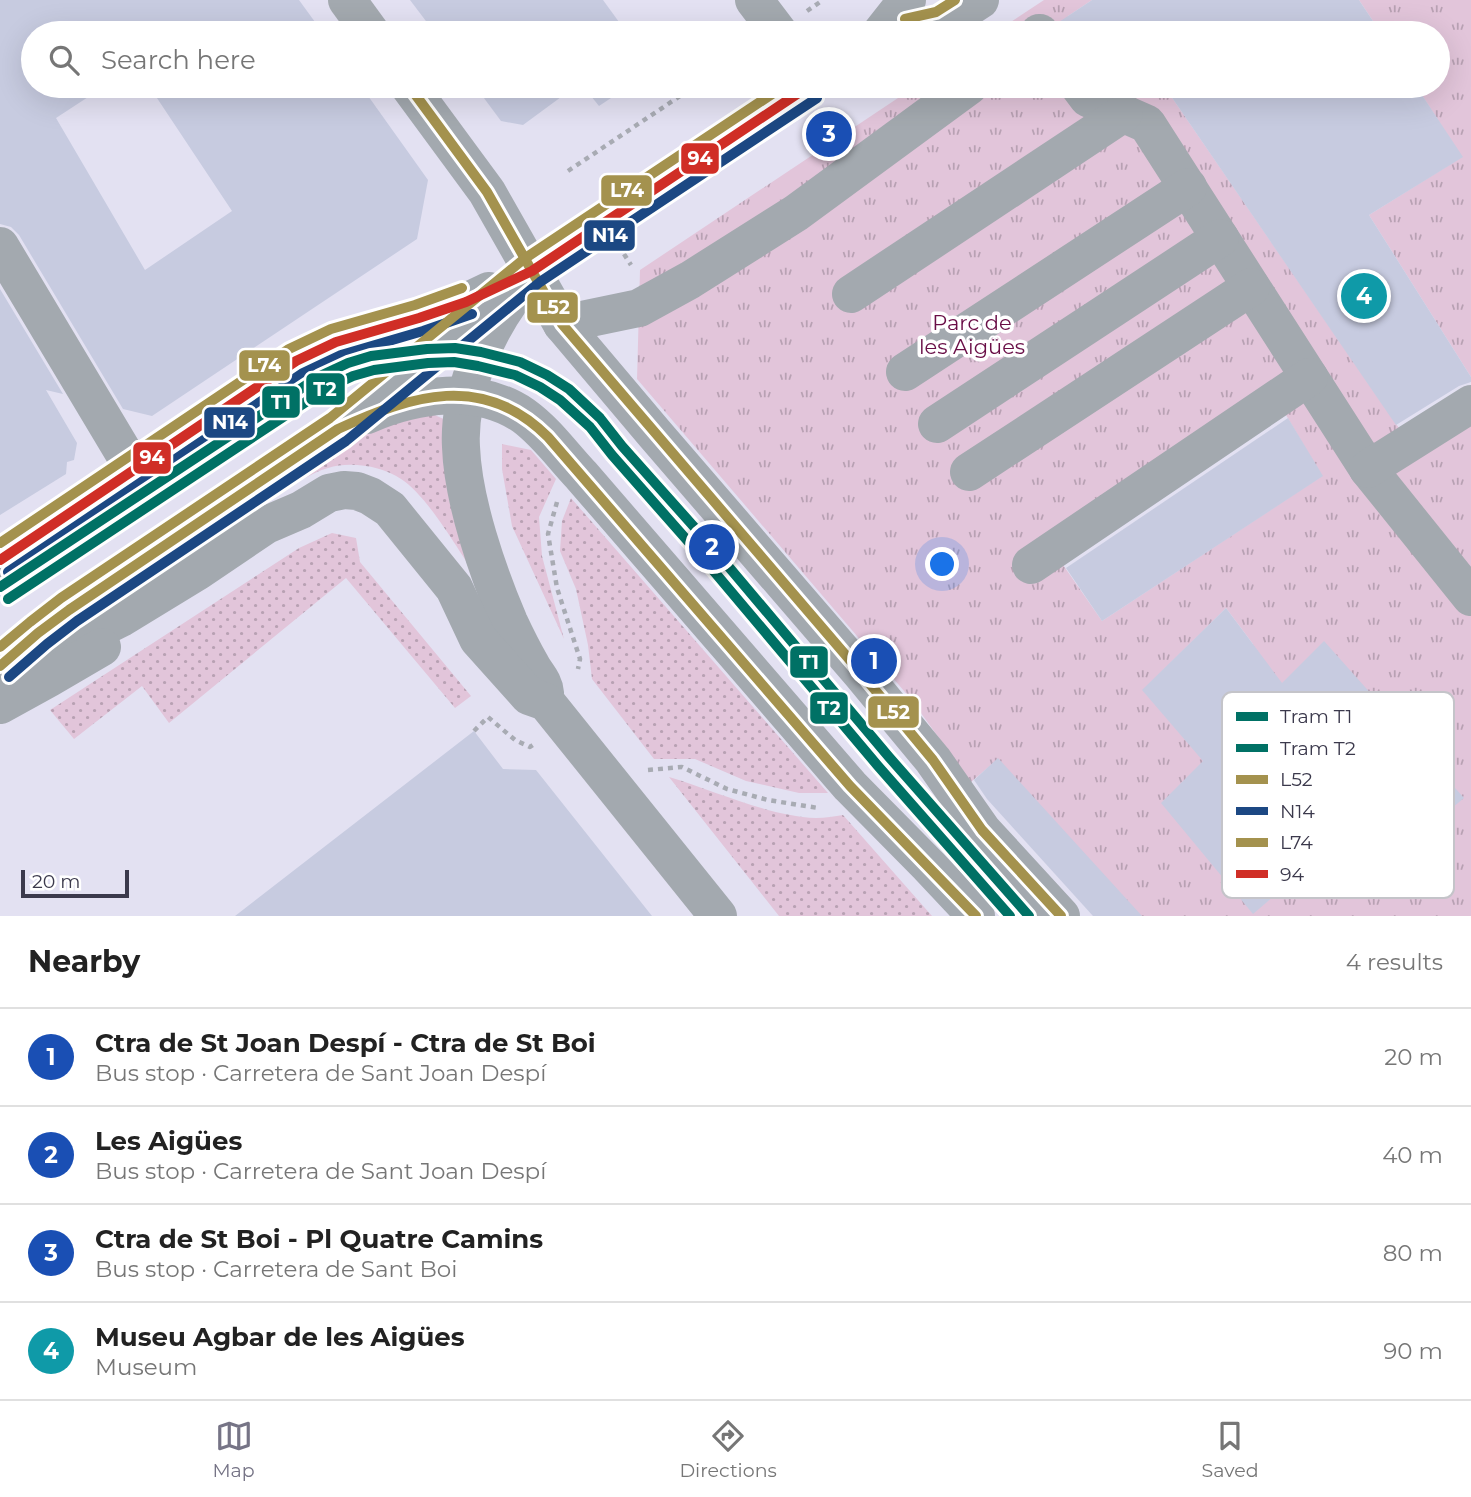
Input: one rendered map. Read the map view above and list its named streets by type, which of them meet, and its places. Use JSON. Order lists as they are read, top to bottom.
{
  "parks": ["Parc de les Aigües"],
  "lines": [
    "transit line L74",
    "transit line L52",
    "transit line N14",
    "transit line 94",
    "tram line T1",
    "tram line T2"
  ],
  "legend": [
    "Tram T1",
    "Tram T2",
    "L52",
    "N14",
    "L74",
    "94"
  ],
  "scale_bar": "20 m",
  "page": {
    "search": "Search here",
    "pins": [
      "3",
      "4",
      "2",
      "1"
    ],
    "scale": "20 m",
    "heading": ["Nearby", "4 results"],
    "list": [
      {
        "mark": "1",
        "name": "Ctra de St Joan Despí - Ctra de St Boi",
        "note": "Bus stop · Carretera de Sant Joan Despí",
        "value": "20 m"
      },
      {
        "mark": "2",
        "name": "Les Aigües",
        "note": "Bus stop · Carretera de Sant Joan Despí",
        "value": "40 m"
      },
      {
        "mark": "3",
        "name": "Ctra de St Boi - Pl Quatre Camins",
        "note": "Bus stop · Carretera de Sant Boi",
        "value": "80 m"
      },
      {
        "mark": "4",
        "name": "Museu Agbar de les Aigües",
        "note": "Museum",
        "value": "90 m"
      }
    ],
    "nav": ["Map", "Directions", "Saved"]
  }
}
